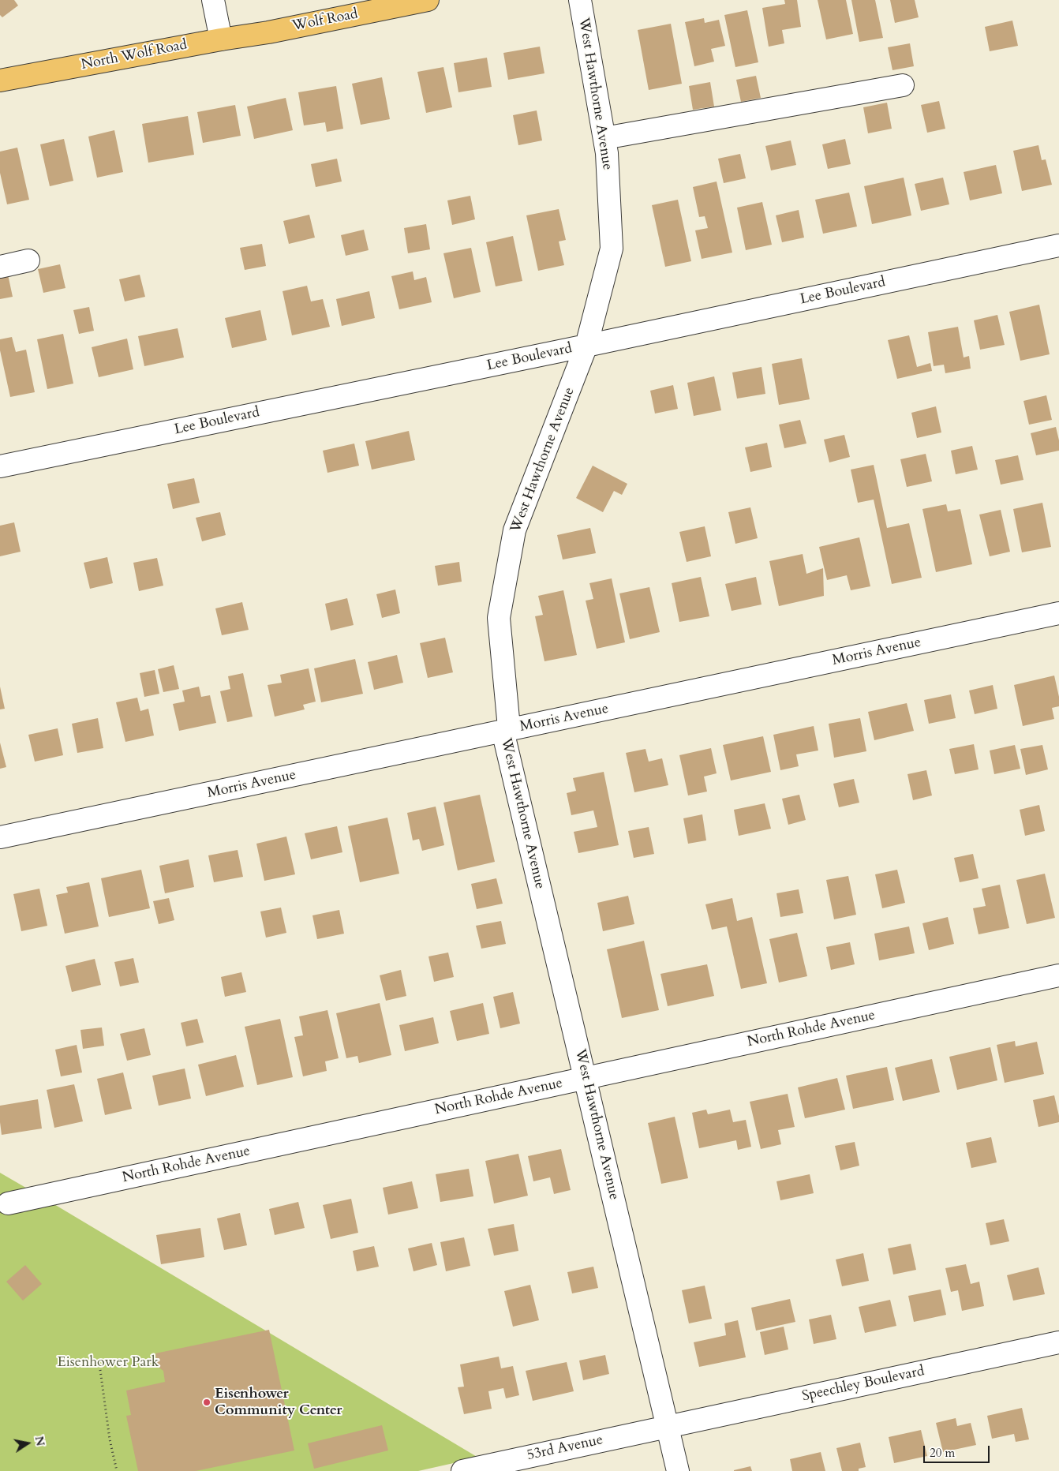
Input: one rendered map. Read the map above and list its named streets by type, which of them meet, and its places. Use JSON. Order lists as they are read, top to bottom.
{
  "streets": {
    "main road": ["Wolf Road", "North Wolf Road"],
    "street": [
      "West Hawthorne Avenue",
      "Lee Boulevard",
      "Morris Avenue",
      "North Rohde Avenue",
      "Speechley Boulevard",
      "53rd Avenue"
    ]
  },
  "crossings": [
    ["Wolf Road", "North Wolf Road"],
    ["West Hawthorne Avenue", "Lee Boulevard"],
    ["West Hawthorne Avenue", "Morris Avenue"],
    ["West Hawthorne Avenue", "North Rohde Avenue"],
    ["West Hawthorne Avenue", "Speechley Boulevard"],
    ["West Hawthorne Avenue", "53rd Avenue"],
    ["Speechley Boulevard", "53rd Avenue"]
  ],
  "parks": ["Eisenhower Park"],
  "places": ["Eisenhower Community Center"],
  "scale_bar": "20 m",
  "north": "right"
}
